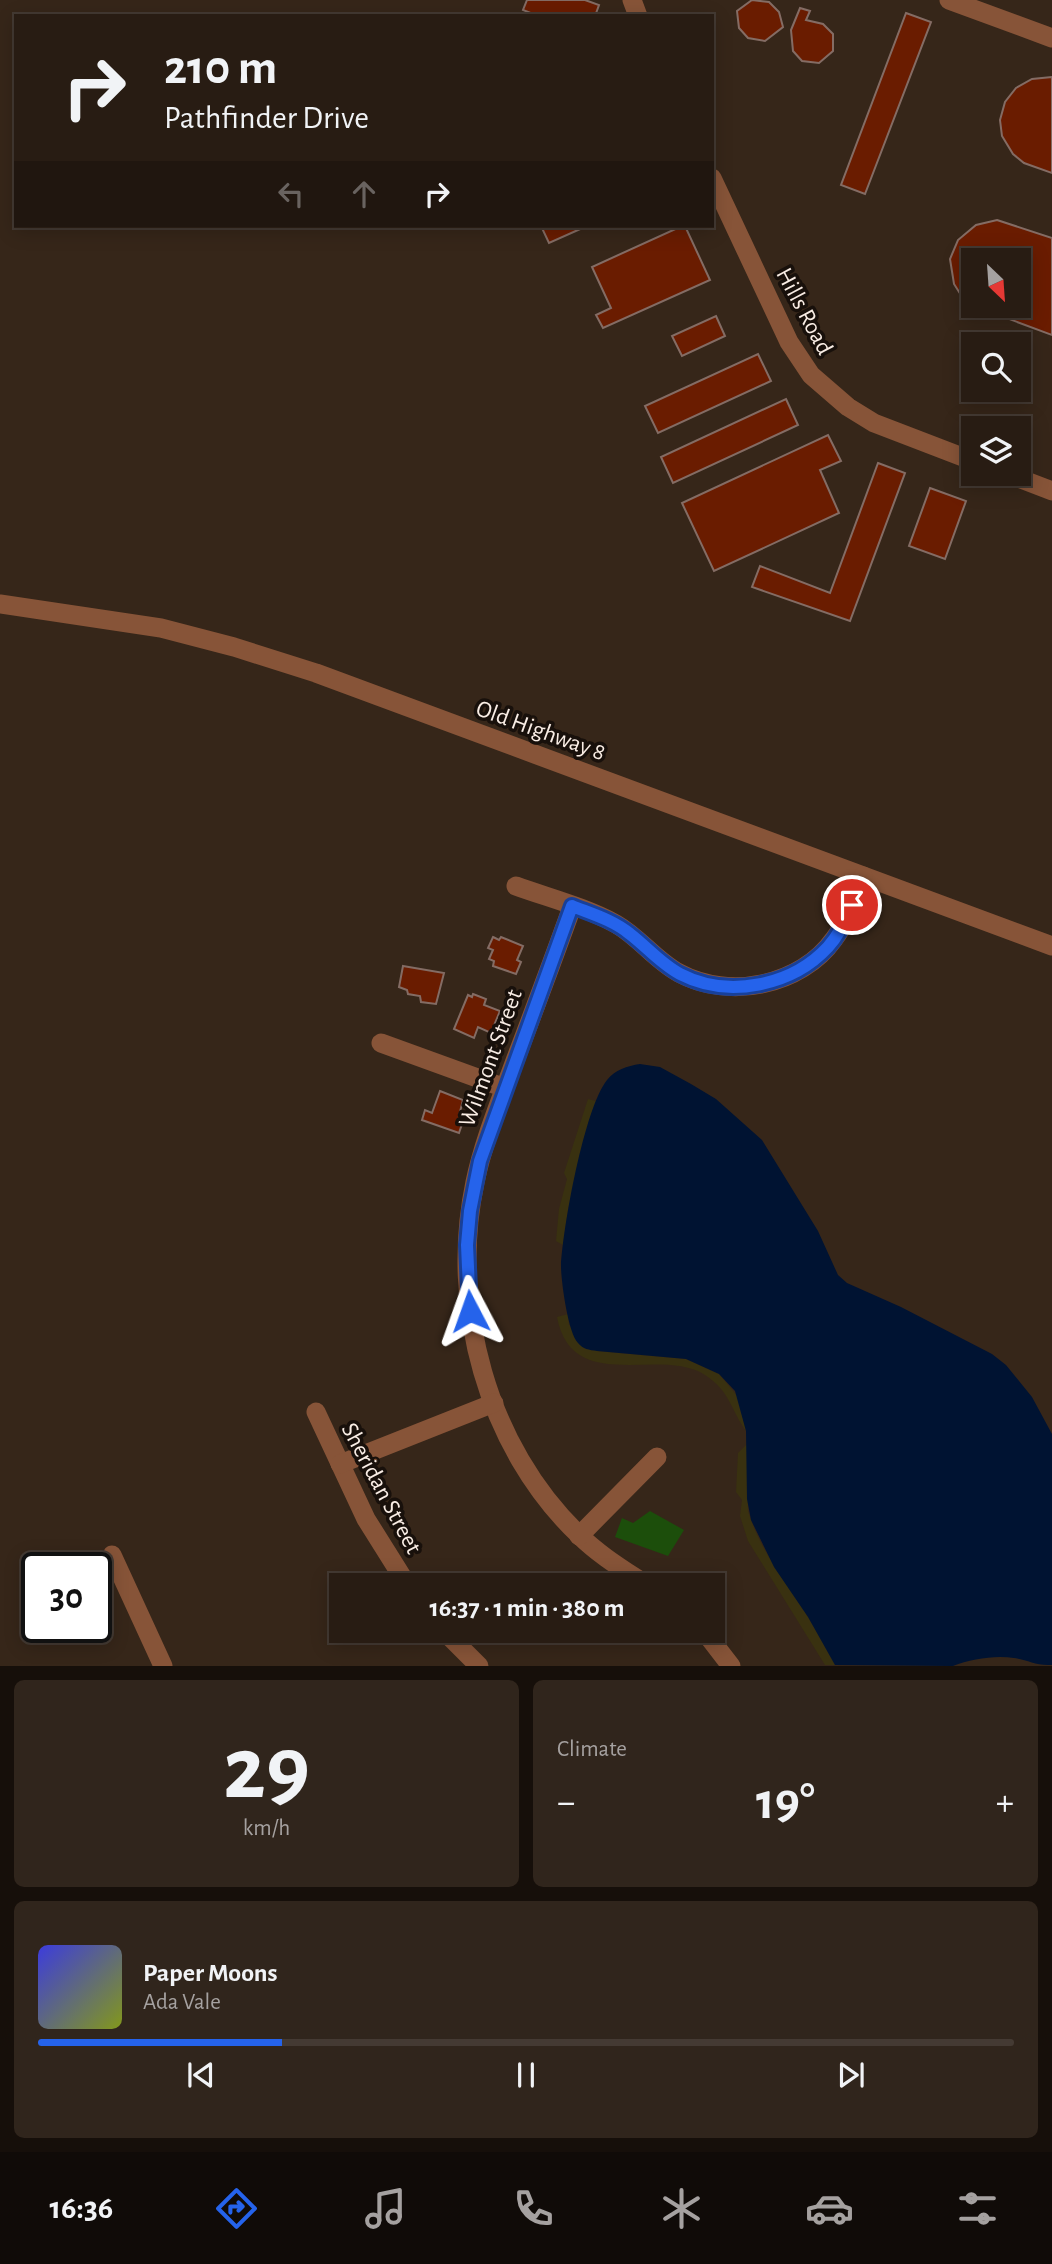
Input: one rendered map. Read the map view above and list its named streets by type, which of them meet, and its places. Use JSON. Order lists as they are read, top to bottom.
{
  "streets": {
    "street": [
      "Hills Road",
      "Old Highway 8",
      "Wilmont Street",
      "Sheridan Street"
    ]
  },
  "north": "bottom right",
  "page": {
    "turn": ["210 m", "Pathfinder Drive"],
    "limit": "30",
    "trip": "16:37 · 1 min · 380 m",
    "tile": [
      ["29", "km/h"],
      "Climate"
    ],
    "heat": ["−", "19°", "+"],
    "song": ["Paper Moons", "Ada Vale"],
    "tabs": "16:36"
  }
}
